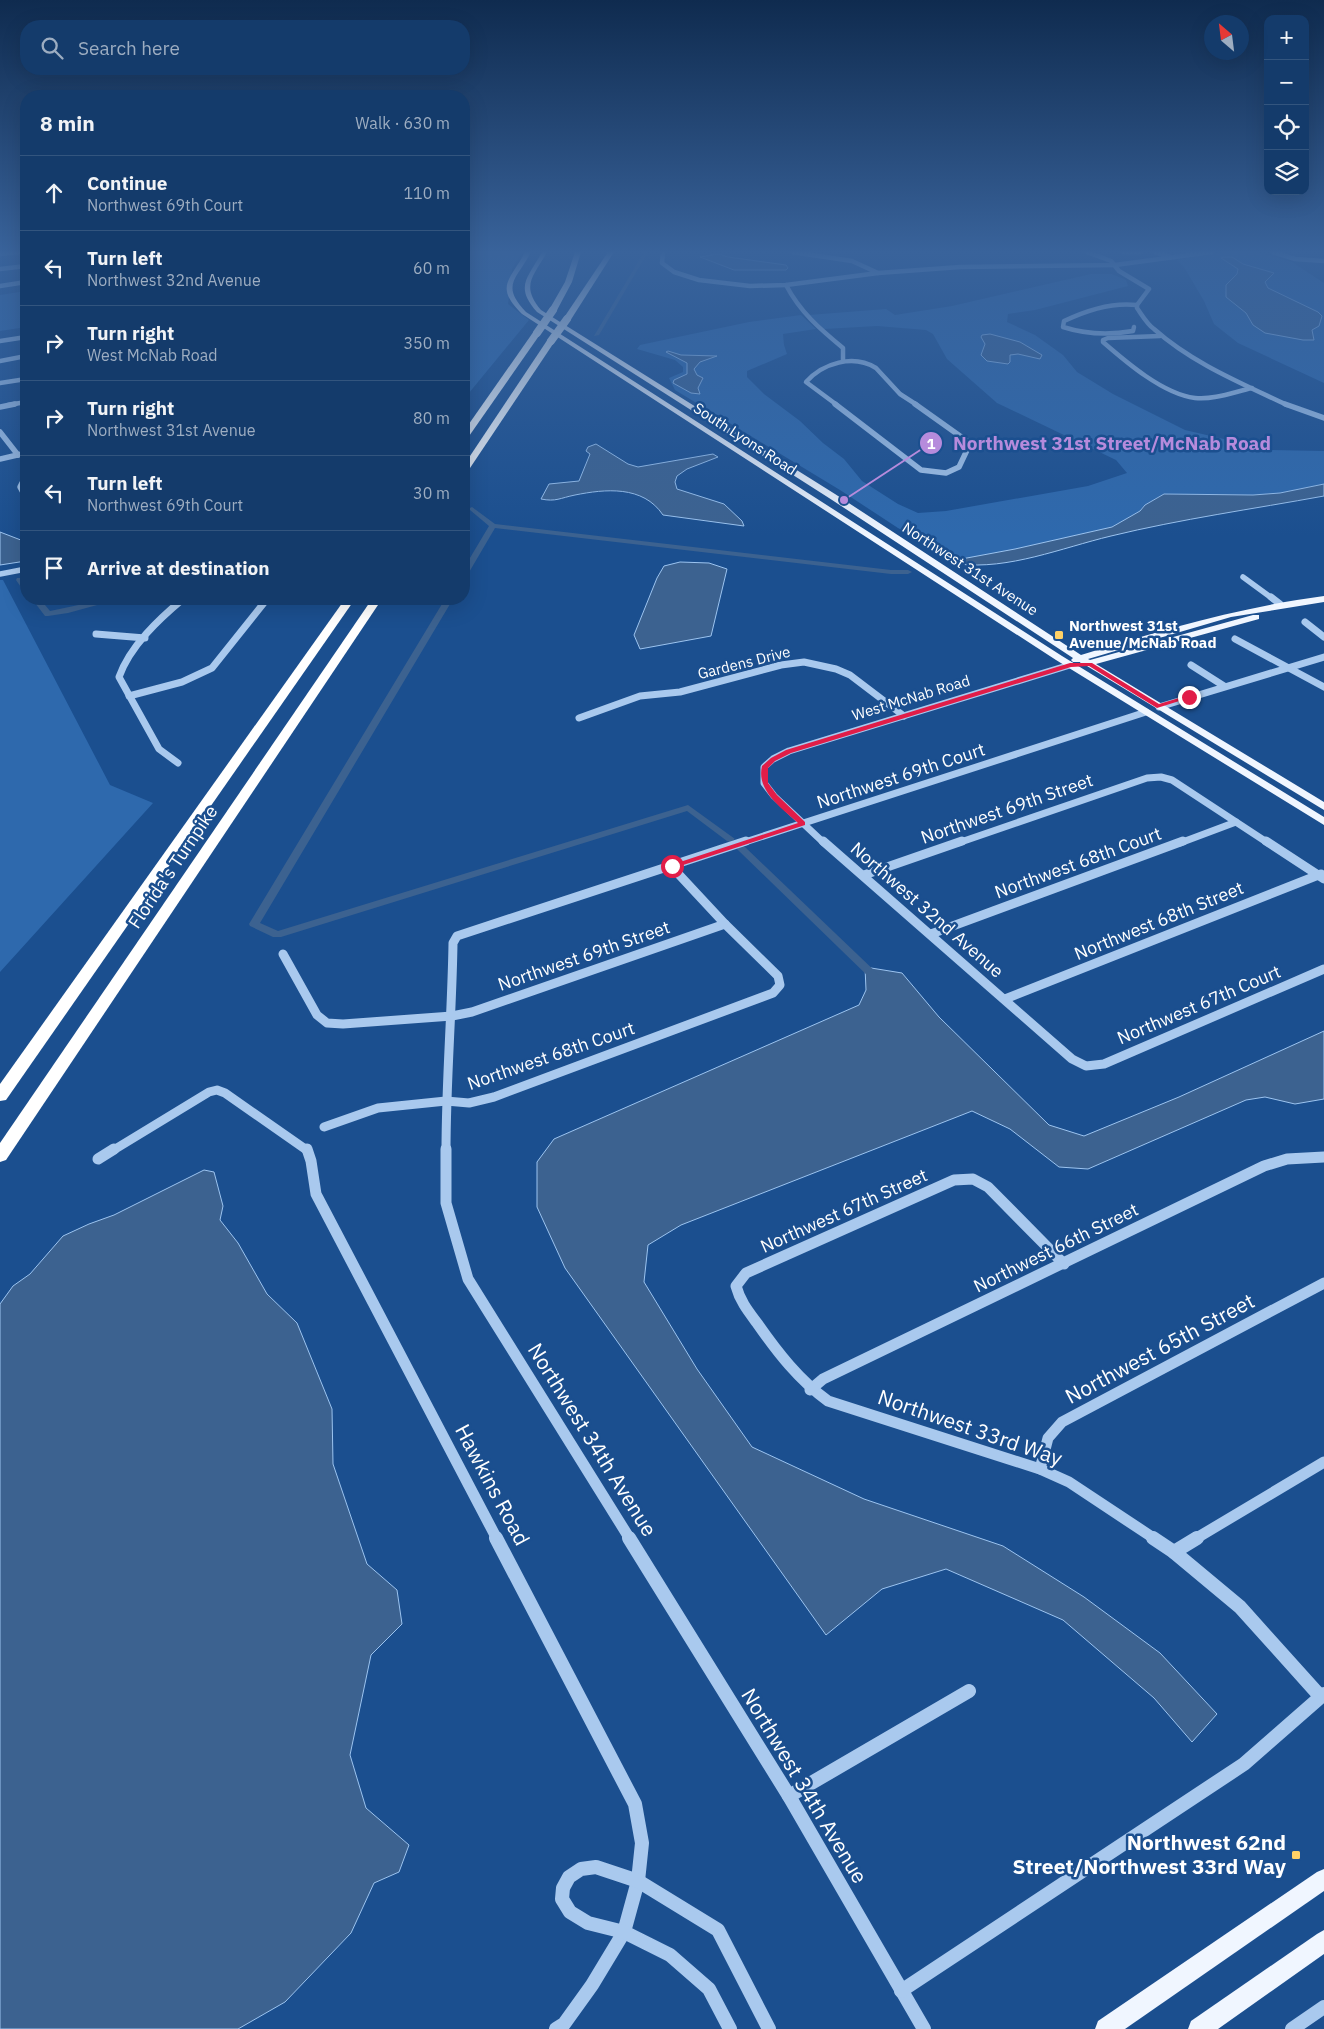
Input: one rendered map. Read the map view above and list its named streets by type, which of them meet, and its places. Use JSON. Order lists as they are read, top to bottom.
{
  "streets": {
    "highway": ["Florida's Turnpike"],
    "main road": ["South Lyons Road", "Northwest 31st Avenue", "West McNab Road"],
    "street": [
      "Gardens Drive",
      "Northwest 69th Court",
      "Northwest 69th Street",
      "Northwest 68th Court",
      "Northwest 32nd Avenue",
      "Northwest 68th Street",
      "Northwest 67th Court",
      "Northwest 67th Street",
      "Northwest 66th Street",
      "Northwest 65th Street",
      "Northwest 33rd Way",
      "Northwest 34th Avenue",
      "Hawkins Road"
    ]
  },
  "crossings": [
    ["South Lyons Road", "Northwest 31st Avenue"],
    ["Northwest 31st Avenue", "West McNab Road"],
    ["Northwest 31st Avenue", "Northwest 69th Court"],
    ["Gardens Drive", "West McNab Road"],
    ["West McNab Road", "Northwest 32nd Avenue"],
    ["Northwest 69th Court", "Northwest 69th Street"],
    ["Northwest 69th Court", "Northwest 32nd Avenue"],
    ["Northwest 69th Court", "Northwest 34th Avenue"],
    ["Northwest 69th Street", "Northwest 68th Court"],
    ["Northwest 69th Street", "Northwest 32nd Avenue"],
    ["Northwest 69th Street", "Northwest 34th Avenue"],
    ["Northwest 68th Court", "Northwest 32nd Avenue"],
    ["Northwest 68th Court", "Northwest 34th Avenue"],
    ["Northwest 32nd Avenue", "Northwest 68th Street"],
    ["Northwest 32nd Avenue", "Northwest 67th Court"],
    ["Northwest 67th Street", "Northwest 66th Street"],
    ["Northwest 67th Street", "Northwest 33rd Way"],
    ["Northwest 66th Street", "Northwest 33rd Way"],
    ["Northwest 65th Street", "Northwest 33rd Way"]
  ],
  "places": {
    "other": ["Northwest 31st Street/McNab Road"],
    "transit": ["Northwest 31st Avenue/McNab Road", "Northwest 62nd Street/Northwest 33rd Way"]
  },
  "north": "top left",
  "page": {
    "map_buttons": ["+", "−"],
    "search": "Search here",
    "heading": ["8 min", "Walk · 630 m"],
    "list": [
      ["Continue", "Northwest 69th Court", "110 m"],
      ["Turn left", "Northwest 32nd Avenue", "60 m"],
      ["Turn right", "West McNab Road", "350 m"],
      ["Turn right", "Northwest 31st Avenue", "80 m"],
      ["Turn left", "Northwest 69th Court", "30 m"],
      "Arrive at destination"
    ]
  }
}
